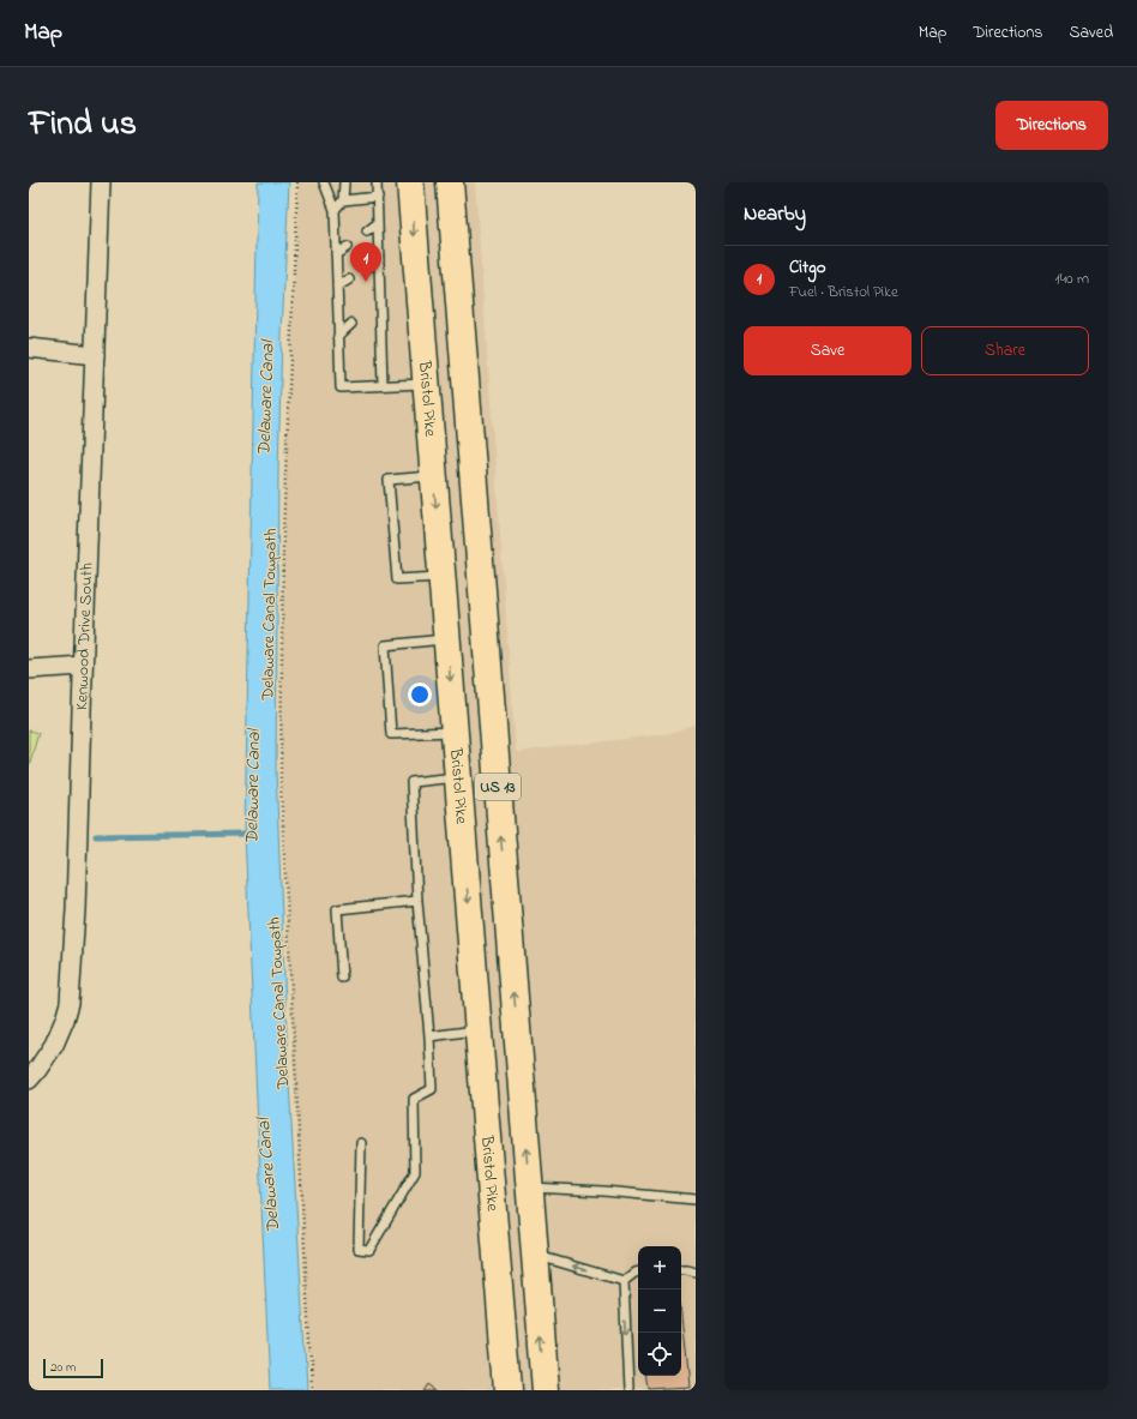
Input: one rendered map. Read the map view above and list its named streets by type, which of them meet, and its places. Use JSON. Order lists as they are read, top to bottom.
{
  "streets": {
    "highway": ["Bristol Pike", "US 13"],
    "street": ["Kenwood Drive South"],
    "path": ["Delaware Canal Towpath"]
  },
  "water": ["Delaware Canal"],
  "scale_bar": "20 m",
  "page": {
    "header": "Map",
    "nav": ["Map", "Directions", "Saved"],
    "title": "Find us",
    "buttons": [
      "Directions",
      ["Save", "Share"]
    ],
    "heading": "Nearby",
    "pins": "1",
    "list": [
      {
        "mark": "1",
        "name": "Citgo",
        "note": "Fuel · Bristol Pike",
        "value": "140 m"
      }
    ],
    "map_buttons": ["+", "−"],
    "scale": "20 m"
  }
}
